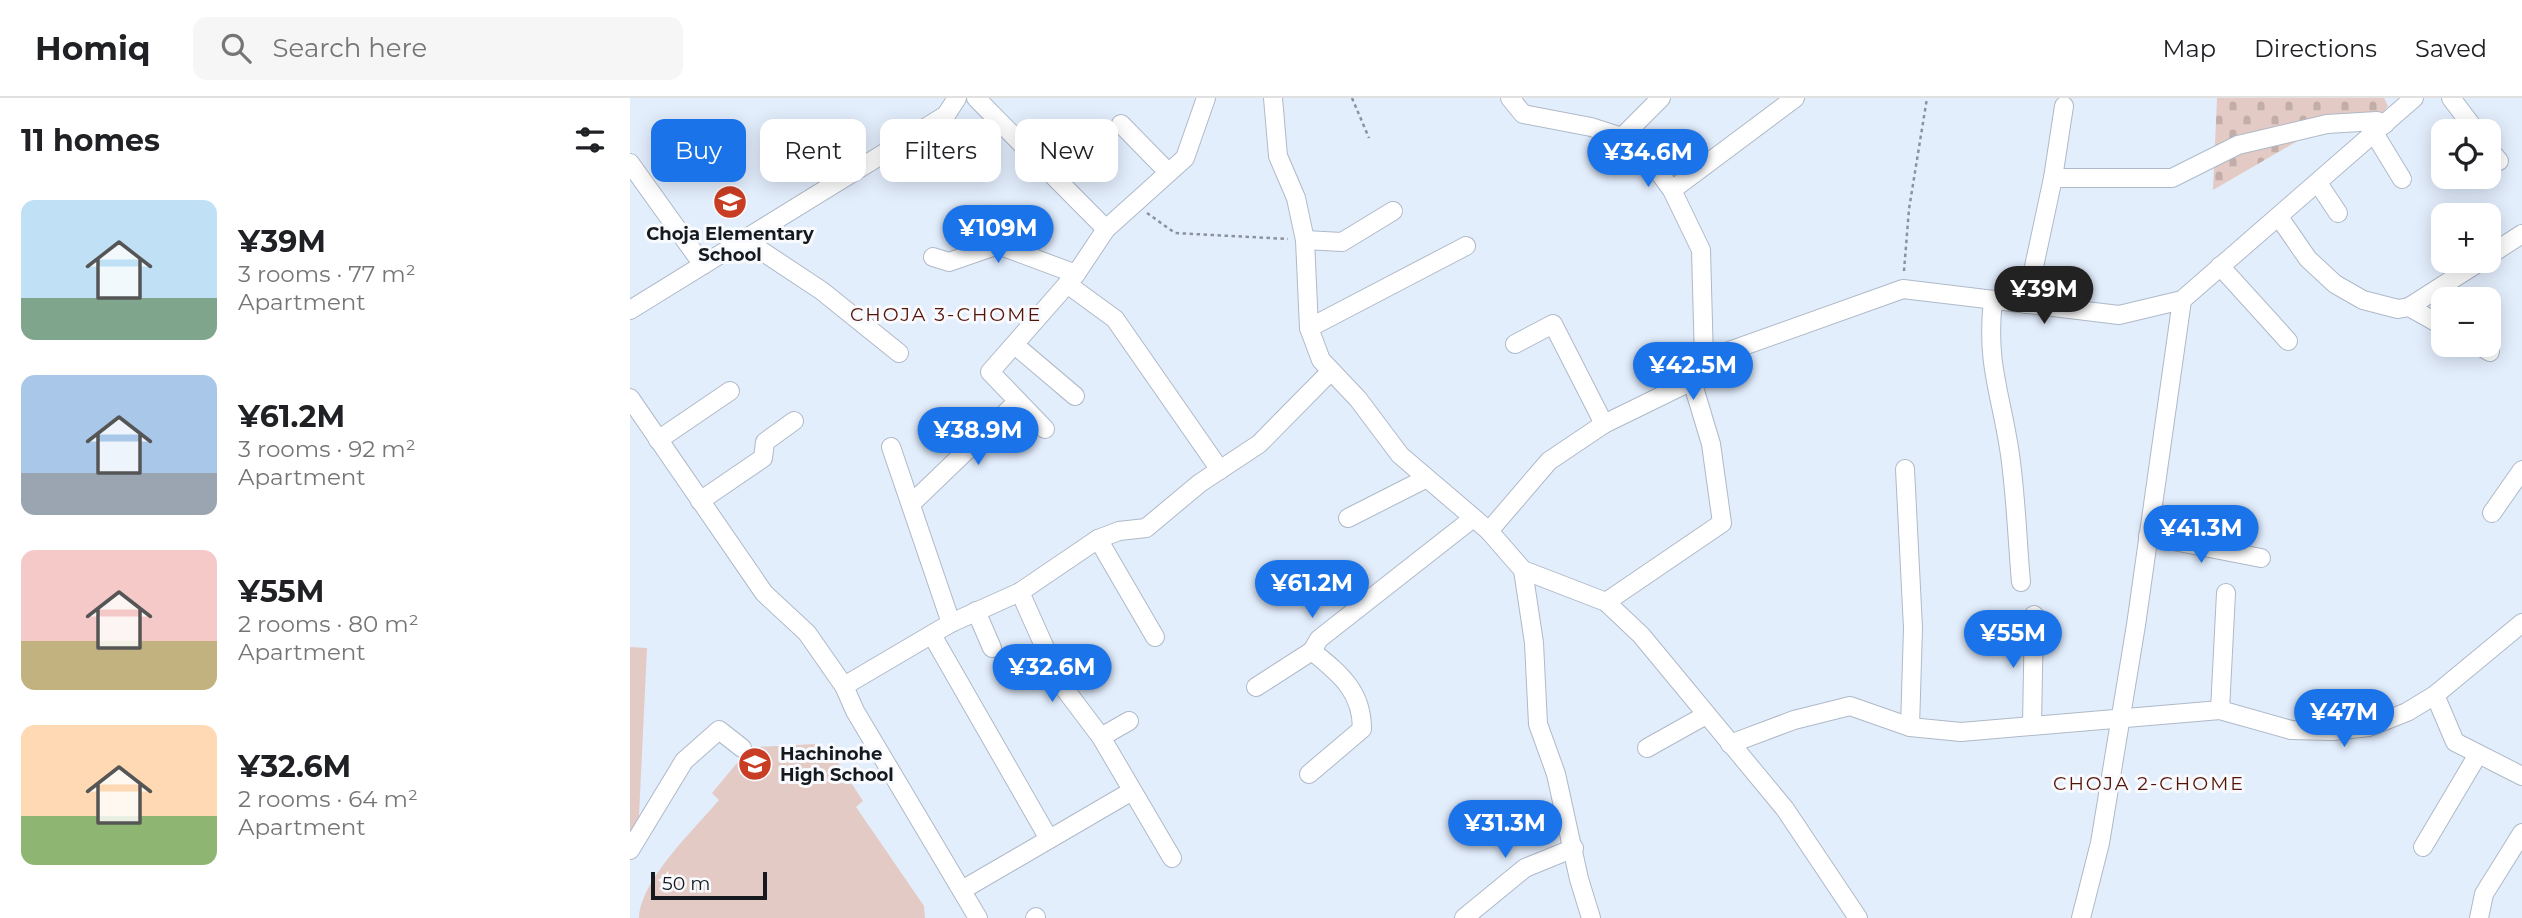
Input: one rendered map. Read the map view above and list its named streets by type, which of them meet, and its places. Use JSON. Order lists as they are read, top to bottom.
{
  "districts": ["CHOJA 3-CHOME", "CHOJA 2-CHOME"],
  "places": {
    "school or university": ["Choja Elementary School", "Hachinohe High School"]
  },
  "scale_bar": "50 m",
  "page": {
    "header": "Homiq",
    "search": "Search here",
    "nav": ["Map", "Directions", "Saved"],
    "heading": "11 homes",
    "map_buttons": ["+", "−"],
    "chip": [
      "Buy",
      "Rent",
      "Filters",
      "New"
    ],
    "price": [
      "¥34.6M",
      "¥109M",
      "¥39M",
      "¥42.5M",
      "¥38.9M",
      "¥41.3M",
      "¥61.2M",
      "¥55M",
      "¥32.6M",
      "¥47M",
      "¥31.3M"
    ],
    "list": [
      {
        "name": "¥39M",
        "note": "3 rooms · 77 m² · Apartment"
      },
      {
        "name": "¥61.2M",
        "note": "3 rooms · 92 m² · Apartment"
      },
      {
        "name": "¥55M",
        "note": "2 rooms · 80 m² · Apartment"
      },
      {
        "name": "¥32.6M",
        "note": "2 rooms · 64 m² · Apartment"
      }
    ],
    "scale": "50 m"
  }
}
